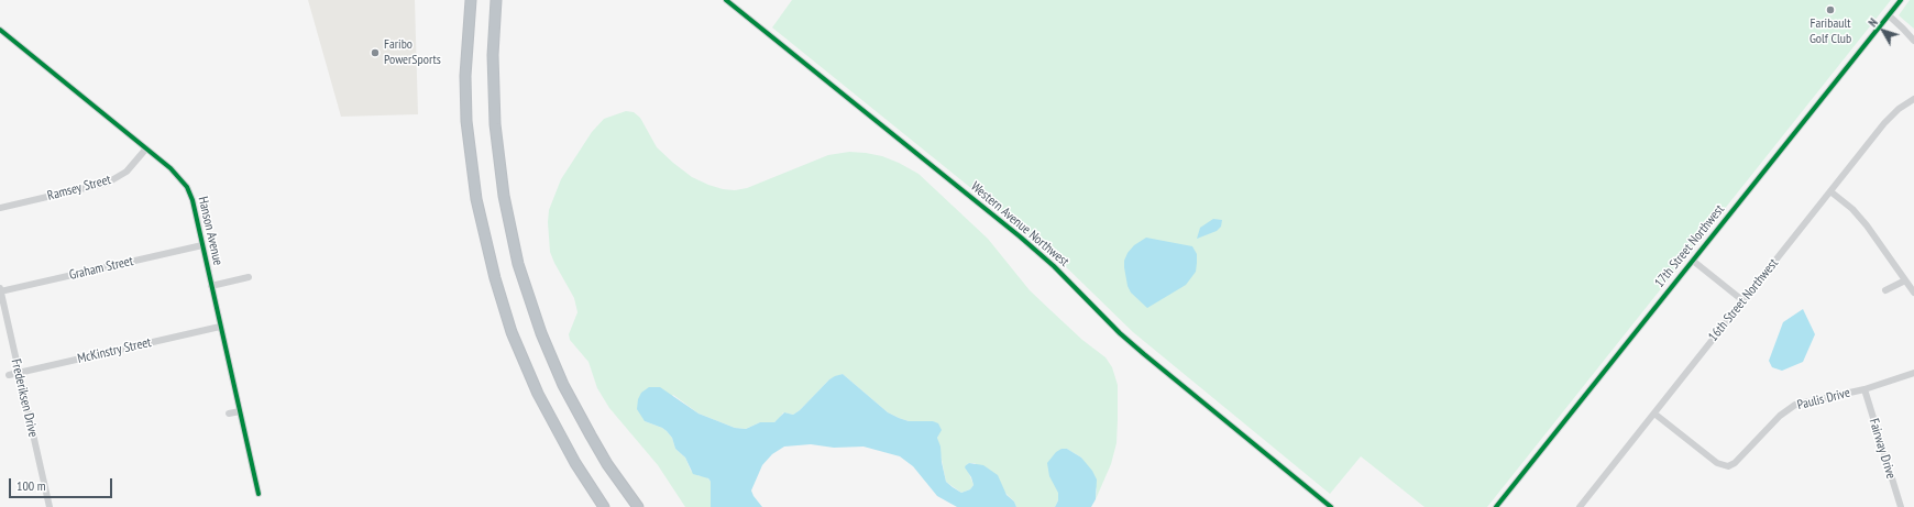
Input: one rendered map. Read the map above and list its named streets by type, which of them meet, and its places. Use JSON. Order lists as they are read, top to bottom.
{
  "streets": {
    "street": [
      "Ramsey Street",
      "Western Avenue Northwest",
      "Hanson Avenue",
      "17th Street Northwest",
      "Graham Street",
      "16th Street Northwest",
      "McKinstry Street",
      "Frederiksen Drive",
      "Paulis Drive",
      "Fairway Drive"
    ]
  },
  "crossings": [
    ["Ramsey Street", "Hanson Avenue"],
    ["Hanson Avenue", "Graham Street"],
    ["Hanson Avenue", "McKinstry Street"],
    ["Graham Street", "Frederiksen Drive"],
    ["16th Street Northwest", "Paulis Drive"],
    ["McKinstry Street", "Frederiksen Drive"],
    ["Paulis Drive", "Fairway Drive"]
  ],
  "places": ["Faribault Golf Club", "Faribo PowerSports"],
  "scale_bar": "100 m",
  "north": "top left"
}
